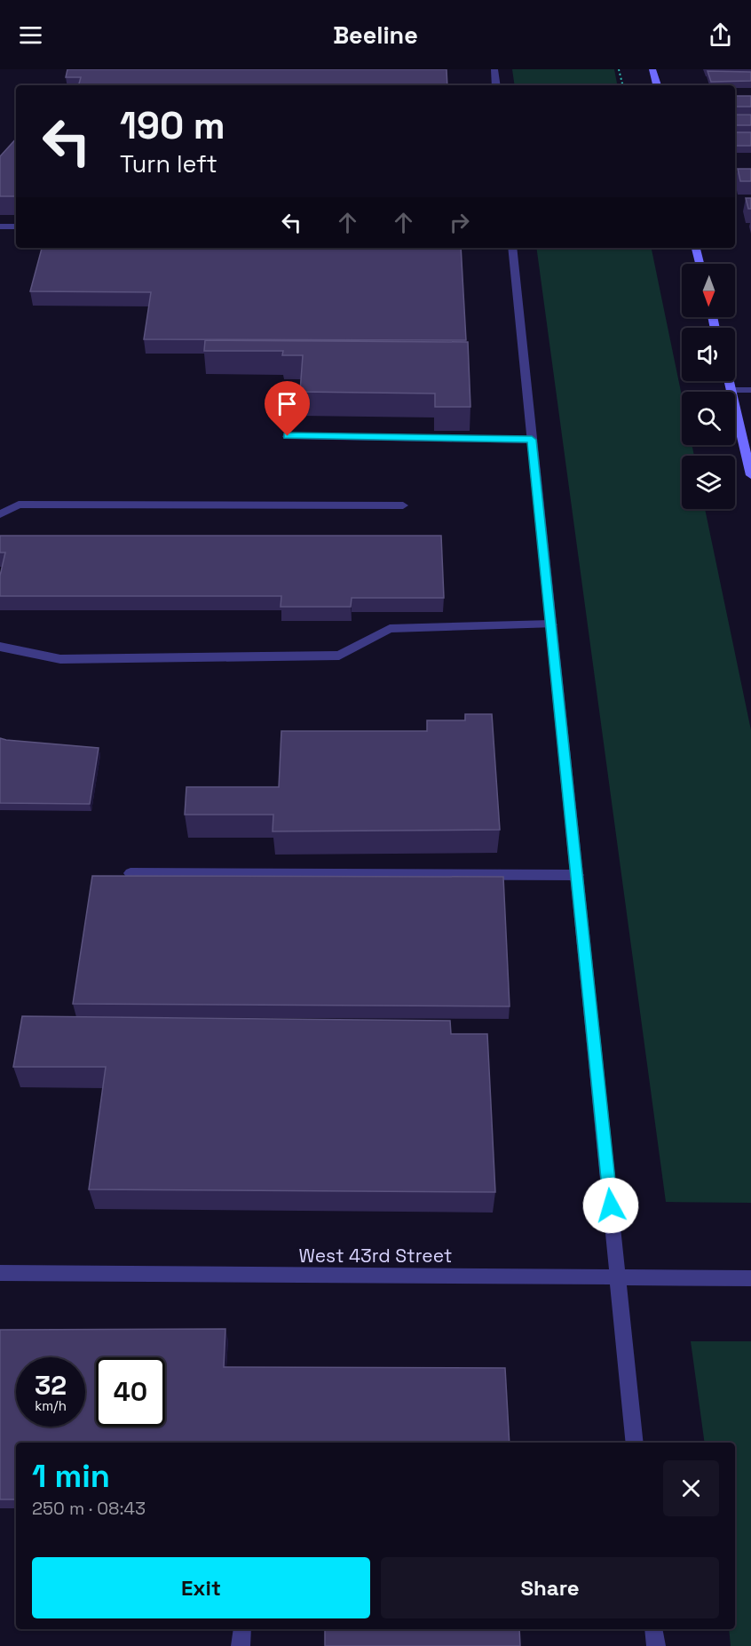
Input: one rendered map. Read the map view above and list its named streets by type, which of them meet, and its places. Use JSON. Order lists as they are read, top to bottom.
{
  "streets": {
    "street": ["West 43rd Street"]
  },
  "north": "bottom",
  "page": {
    "header": "Beeline",
    "turn": ["190 m", "Turn left"],
    "speed": "32 km/h",
    "limit": "40",
    "heading": ["1 min", "250 m · 08:43"],
    "buttons": ["Exit", "Share"]
  }
}
